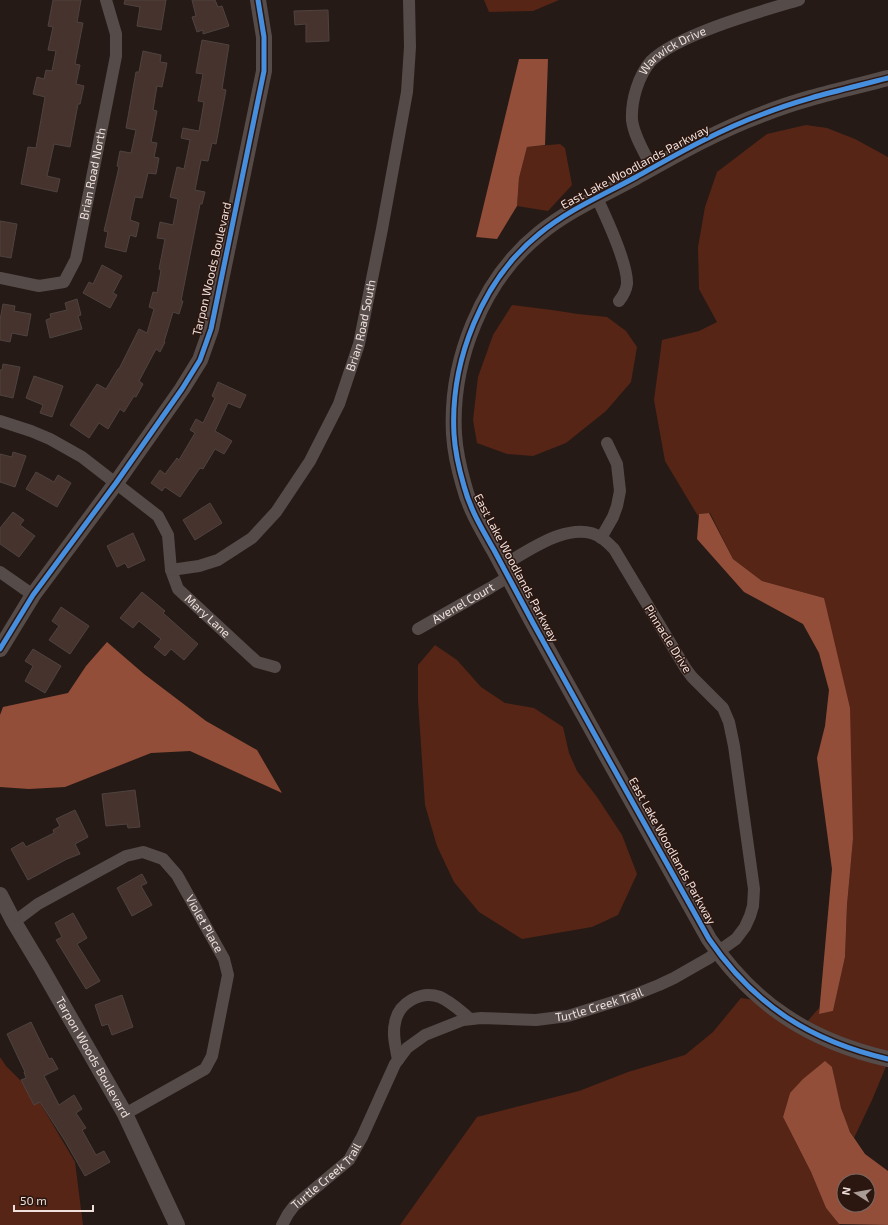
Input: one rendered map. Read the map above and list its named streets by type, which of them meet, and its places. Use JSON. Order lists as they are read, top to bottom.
{
  "streets": {
    "street": [
      "Warwick Drive",
      "East Lake Woodlands Parkway",
      "Brian Road North",
      "Tarpon Woods Boulevard",
      "Brian Road South",
      "Avenel Court",
      "Mary Lane",
      "Pinnacle Drive",
      "Violet Place",
      "Turtle Creek Trail"
    ]
  },
  "crossings": [
    ["Warwick Drive", "East Lake Woodlands Parkway"],
    ["East Lake Woodlands Parkway", "Avenel Court"],
    ["East Lake Woodlands Parkway", "Pinnacle Drive"],
    ["East Lake Woodlands Parkway", "Turtle Creek Trail"],
    ["Tarpon Woods Boulevard", "Mary Lane"],
    ["Tarpon Woods Boulevard", "Violet Place"],
    ["Brian Road South", "Mary Lane"],
    ["Avenel Court", "Pinnacle Drive"],
    ["Pinnacle Drive", "Turtle Creek Trail"]
  ],
  "scale_bar": "50 m",
  "north": "left"
}
